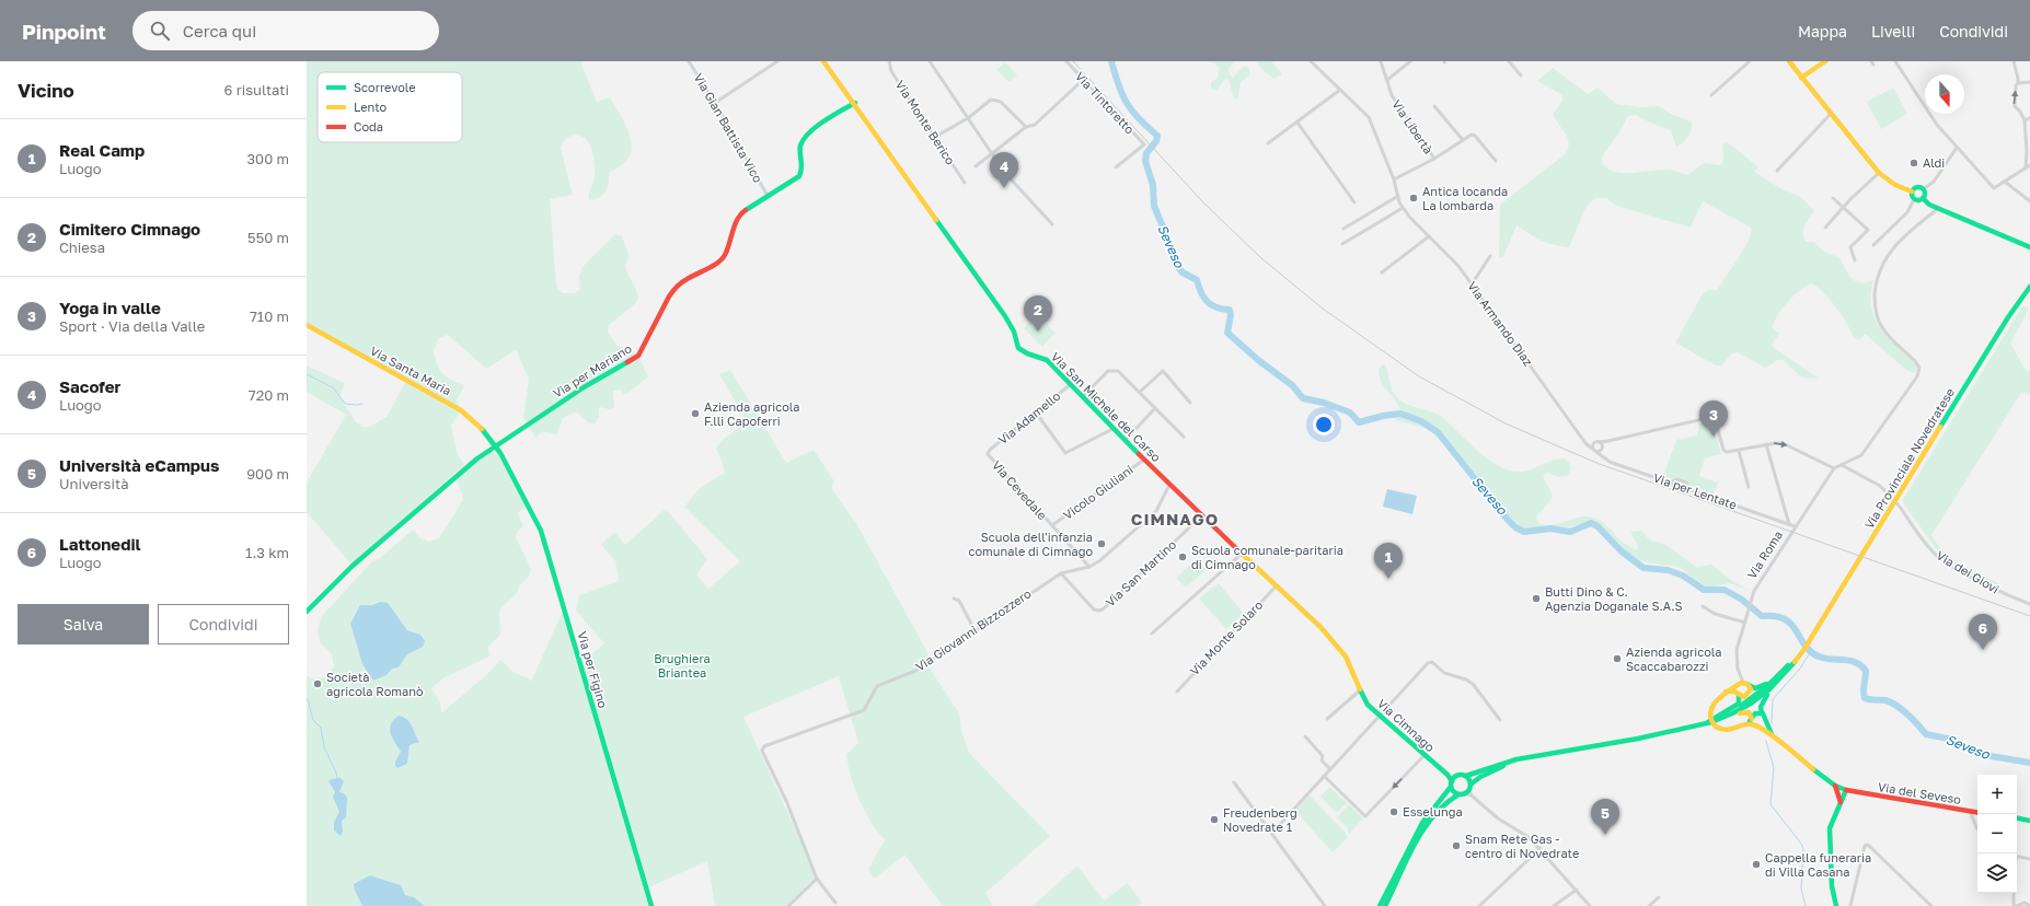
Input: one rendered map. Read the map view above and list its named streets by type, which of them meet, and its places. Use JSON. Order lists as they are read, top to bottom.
{
  "streets": {
    "street": [
      "Via Tintoretto",
      "Via Monte Berico",
      "Via Libertà",
      "Via Gian Battista Vico",
      "Via Armando Diaz",
      "Via Santa Maria",
      "Via per Mariano",
      "Via San Michele del Carso",
      "Via Adamello",
      "Via Provinciale Novedratese",
      "Via Cevedale",
      "Via per Lentate",
      "Vicolo Giuliani",
      "Via Roma",
      "Via dei Giovi",
      "Via San Martino",
      "Via Giovanni Bizzozzero",
      "Via Monte Solaro",
      "Via per Figino",
      "Via Cimnago",
      "Via del Seveso"
    ]
  },
  "crossings": [
    ["Via Gian Battista Vico", "Via per Mariano"],
    ["Via Santa Maria", "Via per Mariano"],
    ["Via Santa Maria", "Via per Figino"],
    ["Via per Mariano", "Via San Michele del Carso"],
    ["Via per Mariano", "Via per Figino"],
    ["Via San Michele del Carso", "Via Adamello"],
    ["Via San Michele del Carso", "Vicolo Giuliani"],
    ["Via San Michele del Carso", "Via San Martino"],
    ["Via San Michele del Carso", "Via Giovanni Bizzozzero"],
    ["Via San Michele del Carso", "Via Monte Solaro"],
    ["Via San Michele del Carso", "Via Cimnago"],
    ["Via Adamello", "Via Cevedale"],
    ["Via Cevedale", "Vicolo Giuliani"],
    ["Via Cevedale", "Via Giovanni Bizzozzero"],
    ["Via per Lentate", "Via Roma"],
    ["Via San Martino", "Via Giovanni Bizzozzero"]
  ],
  "districts": ["CIMNAGO"],
  "water": ["Seveso"],
  "parks": ["Brughiera Briantea"],
  "places": [
    "Aldi",
    "Antica locanda La lombarda",
    "Azienda agricola F.lli Capoferri",
    "Scuola dell'infanzia comunale di Cimnago",
    "Scuola comunale-paritaria di Cimnago",
    "Butti Dino & C. Agenzia Doganale S.A.S",
    "Azienda agricola Scaccabarozzi",
    "Società agricola Romanò",
    "Esselunga",
    "Freudenberg Novedrate 1",
    "Snam Rete Gas - centro di Novedrate",
    "Cappella funeraria di Villa Casana"
  ],
  "legend": ["Scorrevole", "Lento", "Coda"],
  "north": "bottom",
  "page": {
    "header": "Pinpoint",
    "search": "Cerca qui",
    "nav": ["Mappa", "Livelli", "Condividi"],
    "heading": ["Vicino", "6 risultati"],
    "list": [
      {
        "mark": "1",
        "name": "Real Camp",
        "note": "Luogo",
        "value": "300 m"
      },
      {
        "mark": "2",
        "name": "Cimitero Cimnago",
        "note": "Chiesa",
        "value": "550 m"
      },
      {
        "mark": "3",
        "name": "Yoga in valle",
        "note": "Sport · Via della Valle",
        "value": "710 m"
      },
      {
        "mark": "4",
        "name": "Sacofer",
        "note": "Luogo",
        "value": "720 m"
      },
      {
        "mark": "5",
        "name": "Università eCampus",
        "note": "Università",
        "value": "900 m"
      },
      {
        "mark": "6",
        "name": "Lattonedil",
        "note": "Luogo",
        "value": "1.3 km"
      }
    ],
    "pins": [
      "4",
      "2",
      "3",
      "1",
      "6",
      "5"
    ],
    "buttons": ["Salva", "Condividi"],
    "map_buttons": ["+", "−"]
  }
}
